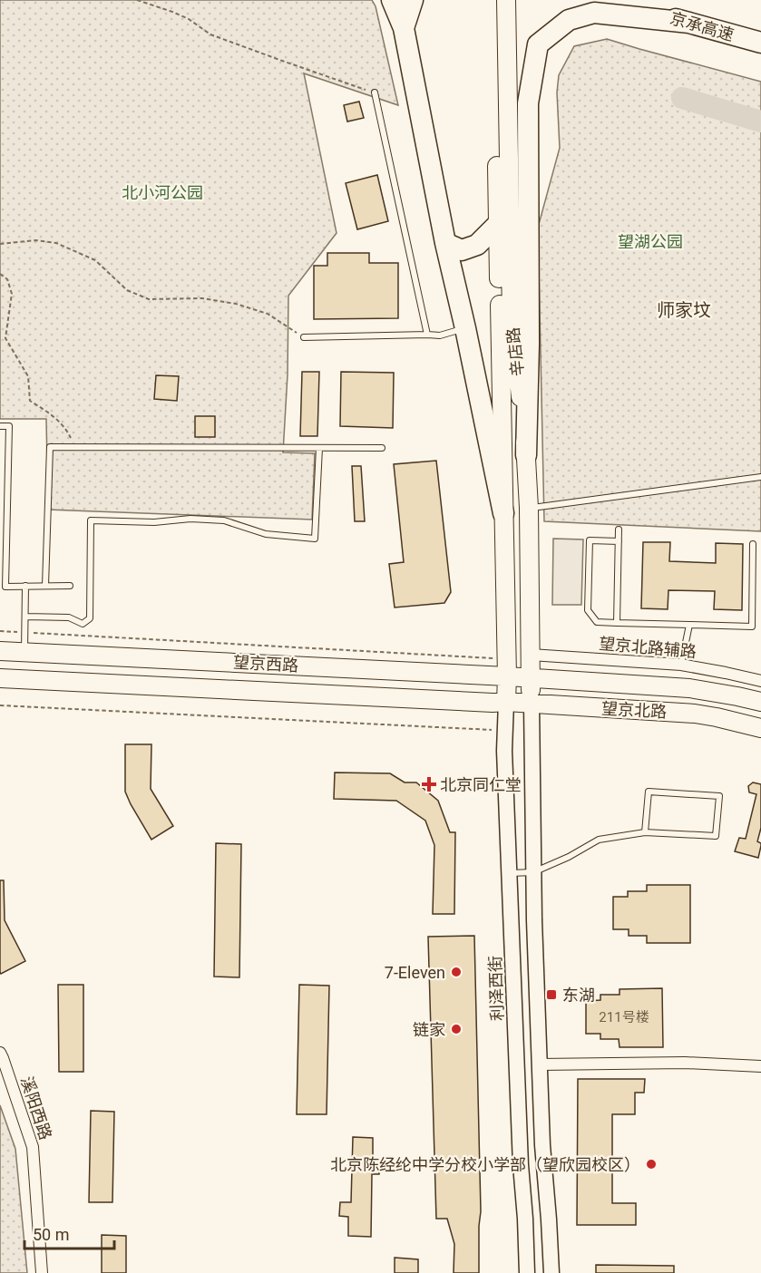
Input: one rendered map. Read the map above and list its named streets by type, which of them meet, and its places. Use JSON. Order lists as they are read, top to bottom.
{
  "streets": {
    "highway": ["京承高速"],
    "main road": ["辛店路", "望京西路", "望京北路"],
    "street": ["望京北路辅路", "利泽西街", "溪阳西路"]
  },
  "crossings": [
    ["辛店路", "望京北路辅路"],
    ["辛店路", "望京西路"],
    ["辛店路", "望京北路"],
    ["辛店路", "利泽西街"],
    ["望京西路", "望京北路"],
    ["望京西路", "利泽西街"],
    ["望京北路", "利泽西街"]
  ],
  "districts": ["师家坟"],
  "parks": ["北小河公园", "望湖公园"],
  "places": {
    "health": ["北京同仁堂"],
    "other": ["7-Eleven", "链家", "北京陈经纶中学分校小学部（望欣园校区）"],
    "transit": ["东湖"]
  },
  "house_numbers": ["211号楼"],
  "scale_bar": "50 m"
}
